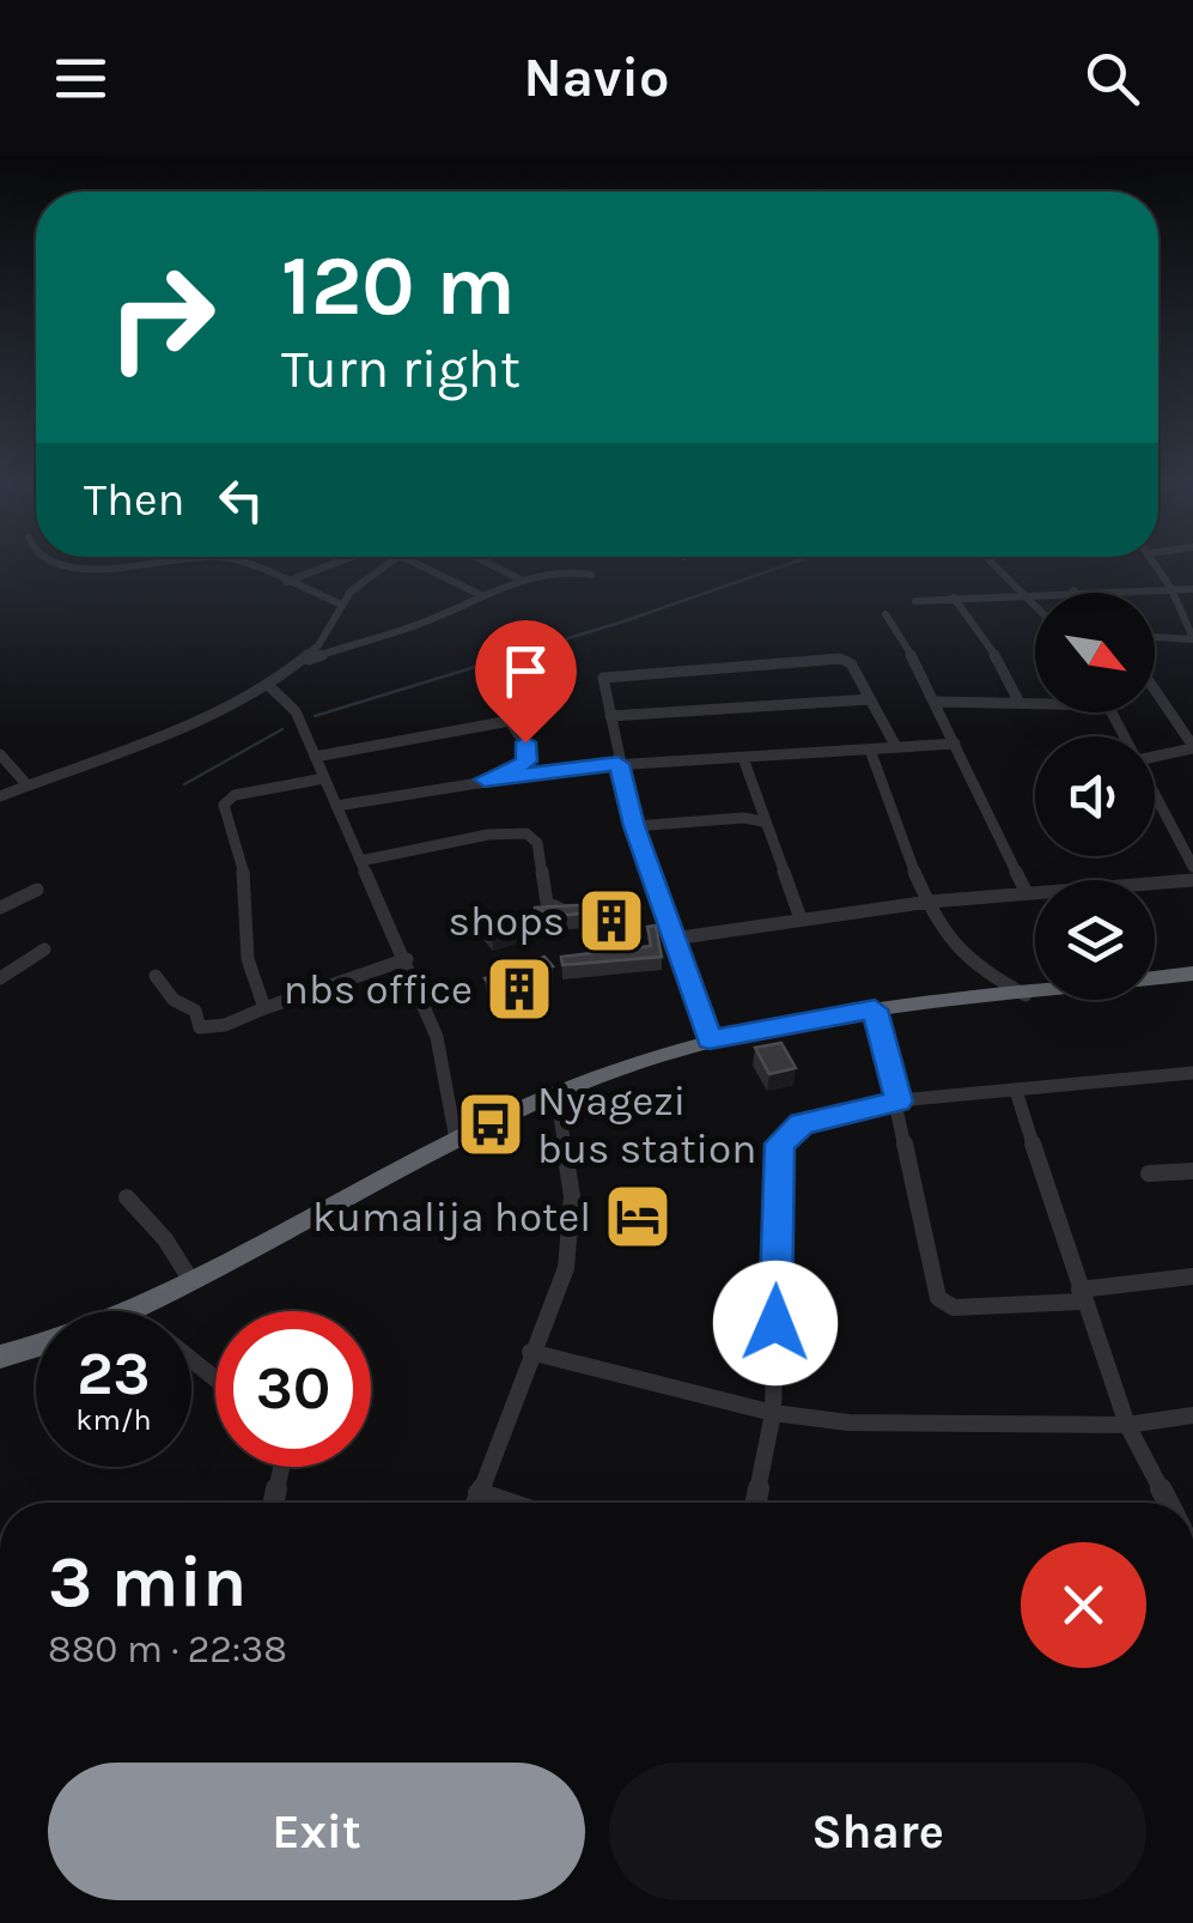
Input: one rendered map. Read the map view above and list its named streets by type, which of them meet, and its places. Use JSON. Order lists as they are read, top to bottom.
{
  "places": {
    "building": ["shops", "nbs office"],
    "bus stop": ["Nyagezi bus station"],
    "hotel": ["kumalija hotel"]
  },
  "north": "bottom right",
  "page": {
    "header": "Navio",
    "turn": ["120 m", "Turn right"],
    "then": "Then",
    "speed": "23 km/h",
    "limit": "30",
    "heading": ["3 min", "880 m · 22:38"],
    "buttons": ["Exit", "Share"]
  }
}
